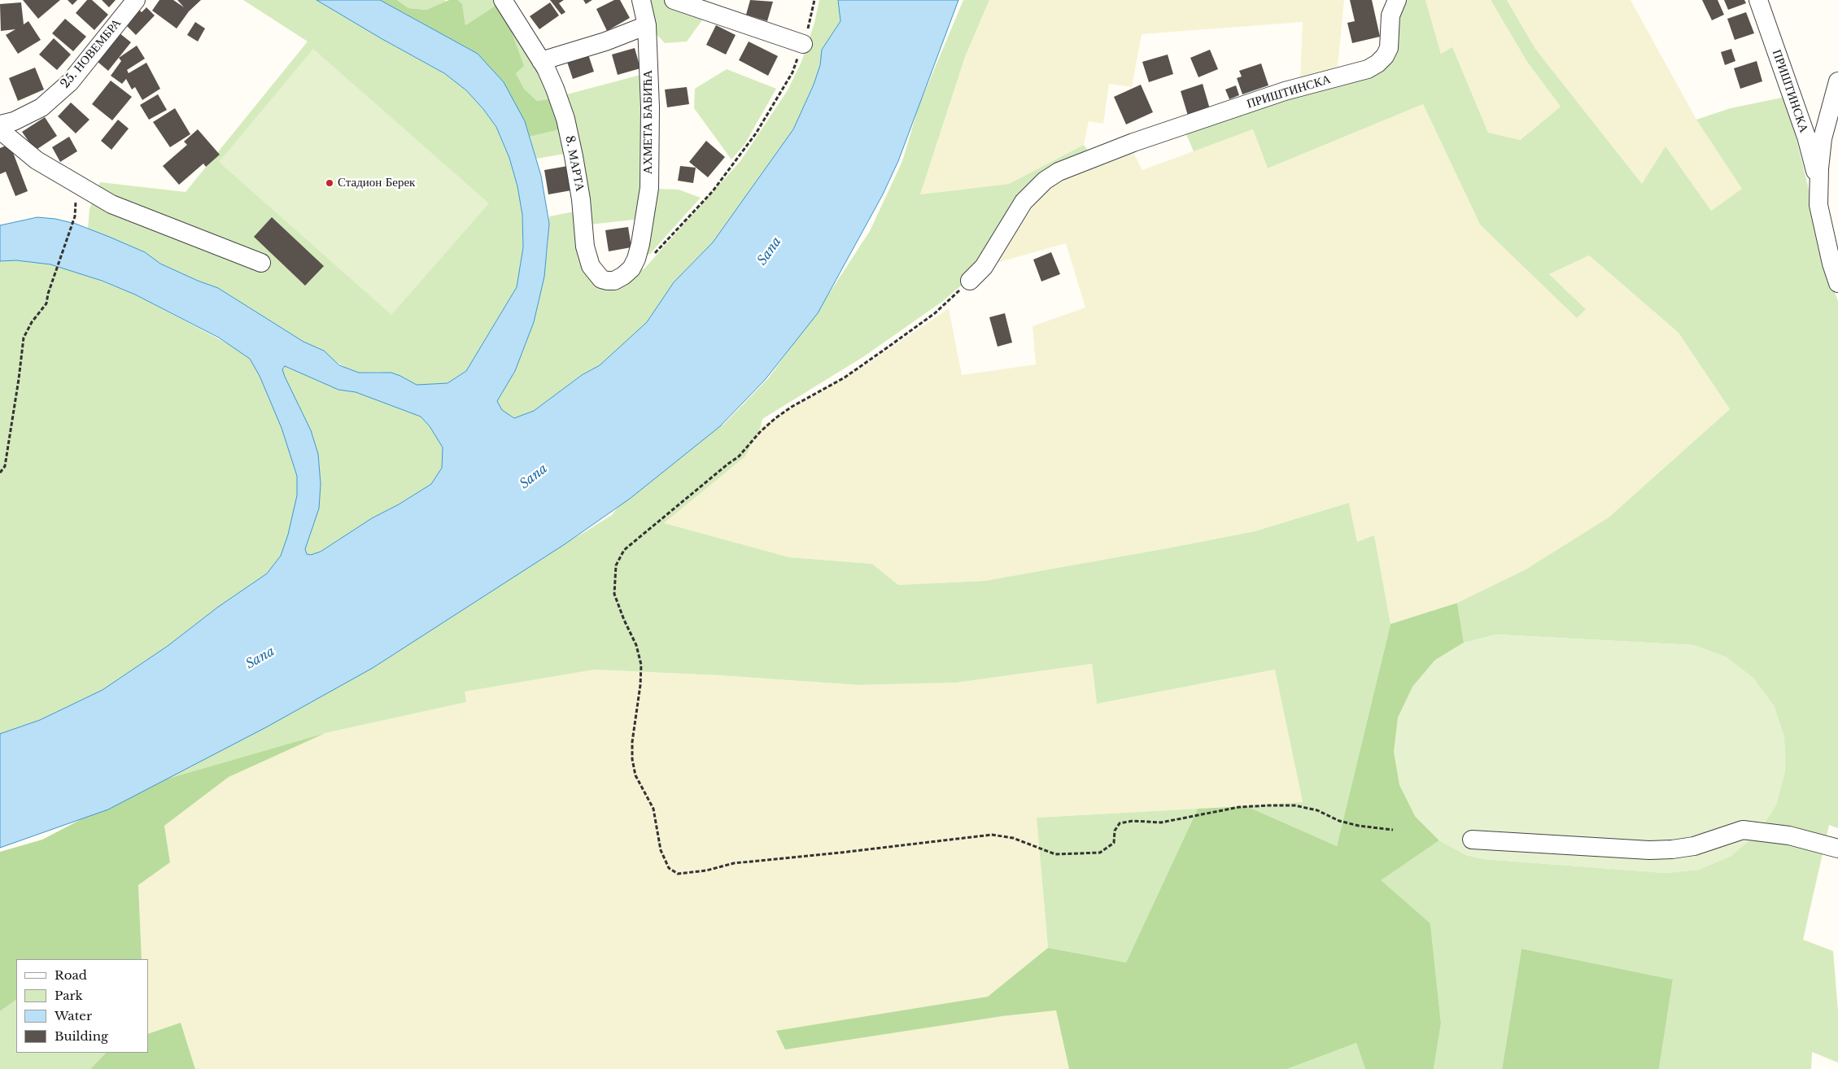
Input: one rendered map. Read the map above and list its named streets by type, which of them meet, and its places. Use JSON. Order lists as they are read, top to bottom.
{
  "streets": {
    "street": [
      "25. НОВЕМБРА",
      "ПРИШТИНСКА",
      "АХМЕТА БАБИЋА",
      "8. МАРТА"
    ]
  },
  "crossings": [
    ["АХМЕТА БАБИЋА", "8. МАРТА"]
  ],
  "water": ["Sana"],
  "places": ["Стадион Берек"],
  "legend": [
    "Road",
    "Park",
    "Water",
    "Building"
  ]
}
